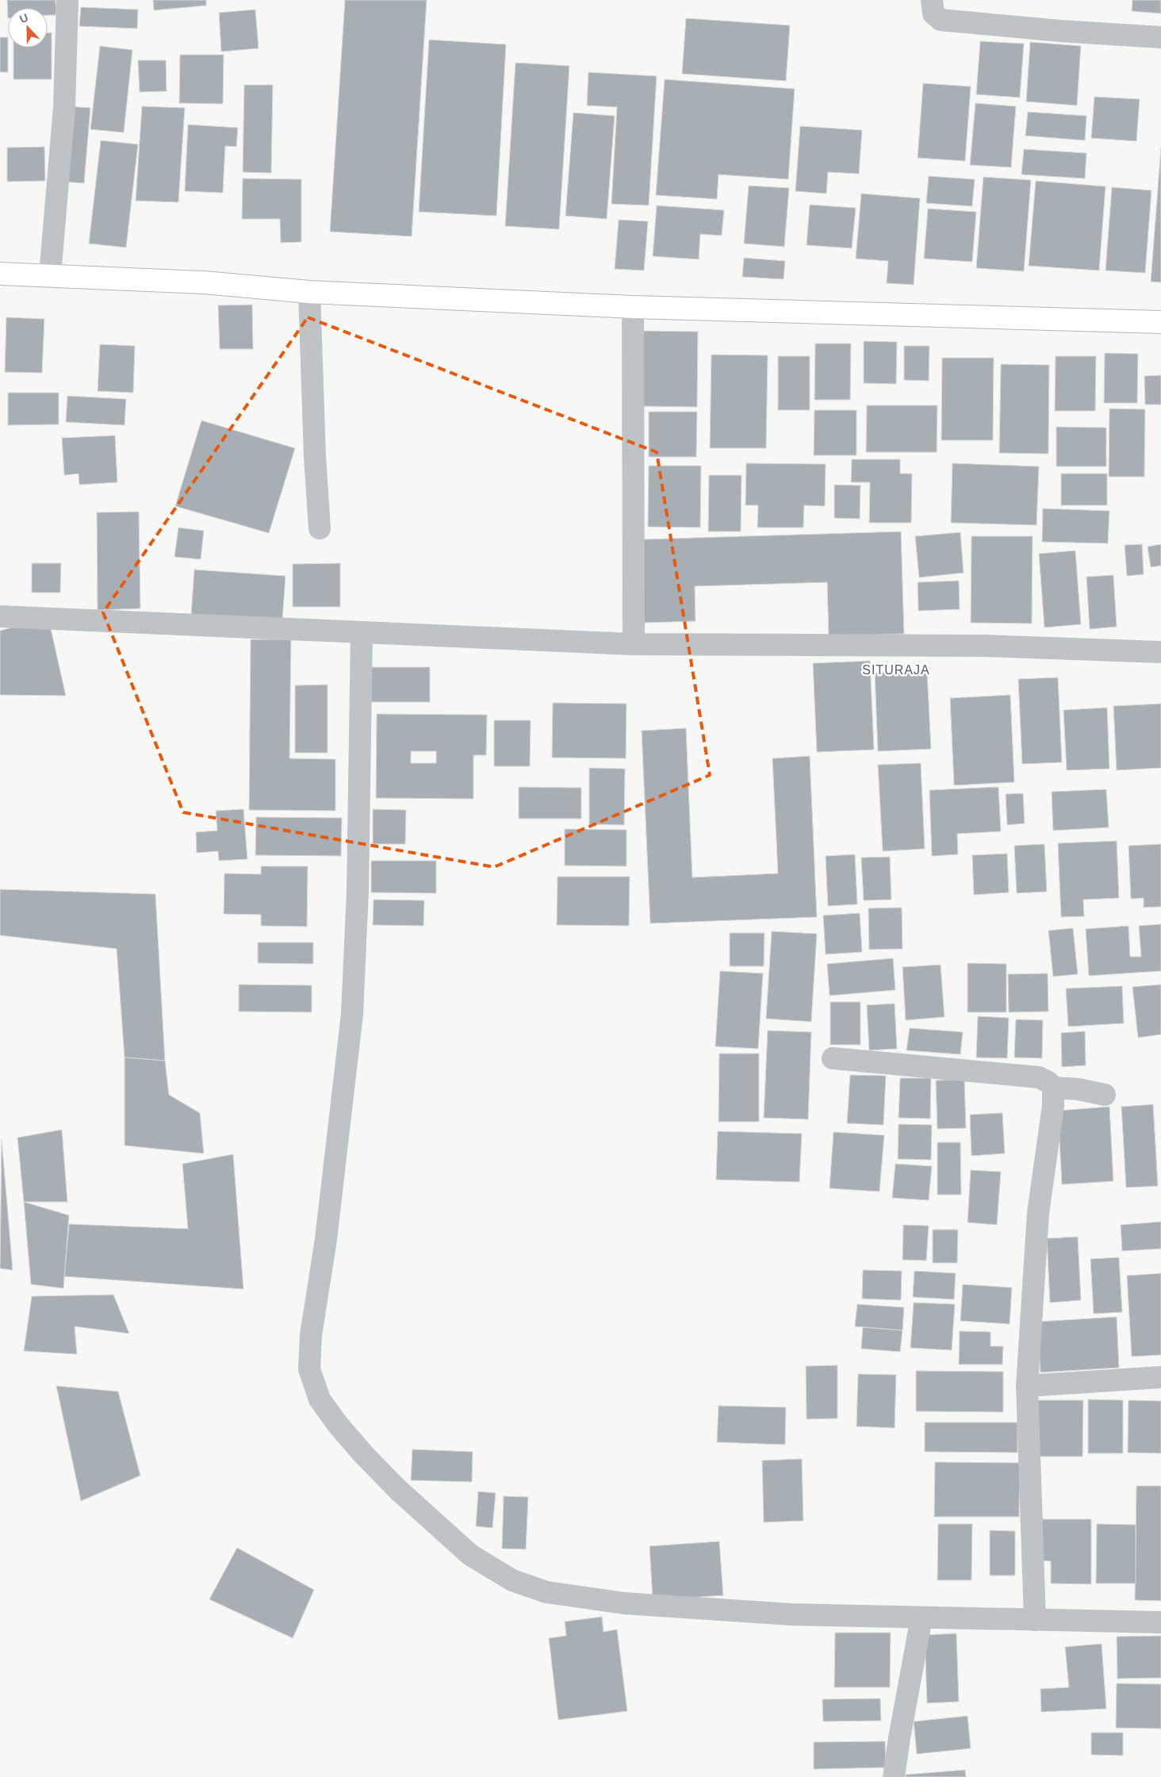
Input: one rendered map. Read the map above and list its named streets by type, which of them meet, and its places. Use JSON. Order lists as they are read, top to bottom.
{
  "districts": ["SITURAJA"],
  "north": "top"
}
